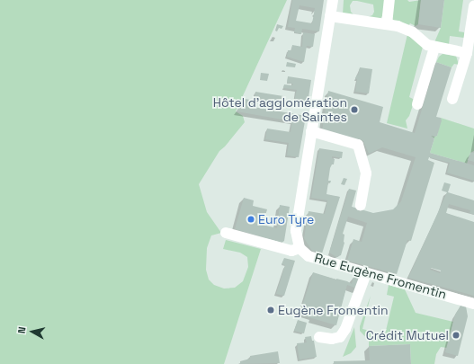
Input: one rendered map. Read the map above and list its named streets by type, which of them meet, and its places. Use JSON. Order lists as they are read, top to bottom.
{
  "streets": {
    "street": ["Rue Eugène Fromentin"]
  },
  "places": [
    "Hôtel d'agglomération de Saintes",
    "Euro Tyre",
    "Eugène Fromentin",
    "Crédit Mutuel"
  ],
  "north": "left"
}
